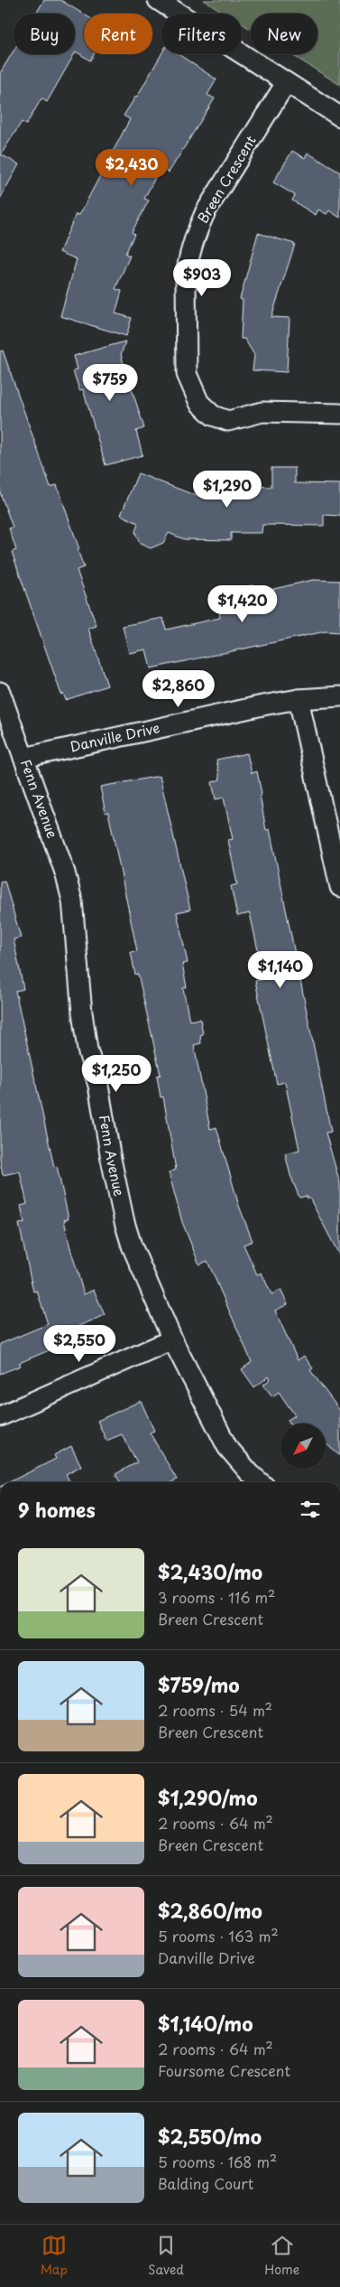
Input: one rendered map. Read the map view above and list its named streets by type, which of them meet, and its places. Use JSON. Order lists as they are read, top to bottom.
{
  "streets": {
    "street": ["Breen Crescent", "Danville Drive", "Fenn Avenue"]
  },
  "crossings": [
    ["Danville Drive", "Fenn Avenue"]
  ],
  "north": "bottom left",
  "page": {
    "chip": [
      "Buy",
      "Rent",
      "Filters",
      "New"
    ],
    "price": [
      "$2,430",
      "$903",
      "$759",
      "$1,290",
      "$1,420",
      "$2,860",
      "$1,140",
      "$1,250",
      "$2,550"
    ],
    "heading": "9 homes",
    "list": [
      {
        "name": "$2,430/mo",
        "note": "3 rooms · 116 m² · Breen Crescent"
      },
      {
        "name": "$759/mo",
        "note": "2 rooms · 54 m² · Breen Crescent"
      },
      {
        "name": "$1,290/mo",
        "note": "2 rooms · 64 m² · Breen Crescent"
      },
      {
        "name": "$2,860/mo",
        "note": "5 rooms · 163 m² · Danville Drive"
      },
      {
        "name": "$1,140/mo",
        "note": "2 rooms · 64 m² · Foursome Crescent"
      },
      {
        "name": "$2,550/mo",
        "note": "5 rooms · 168 m² · Balding Court"
      }
    ],
    "tabs": ["Map", "Saved", "Home"]
  }
}
